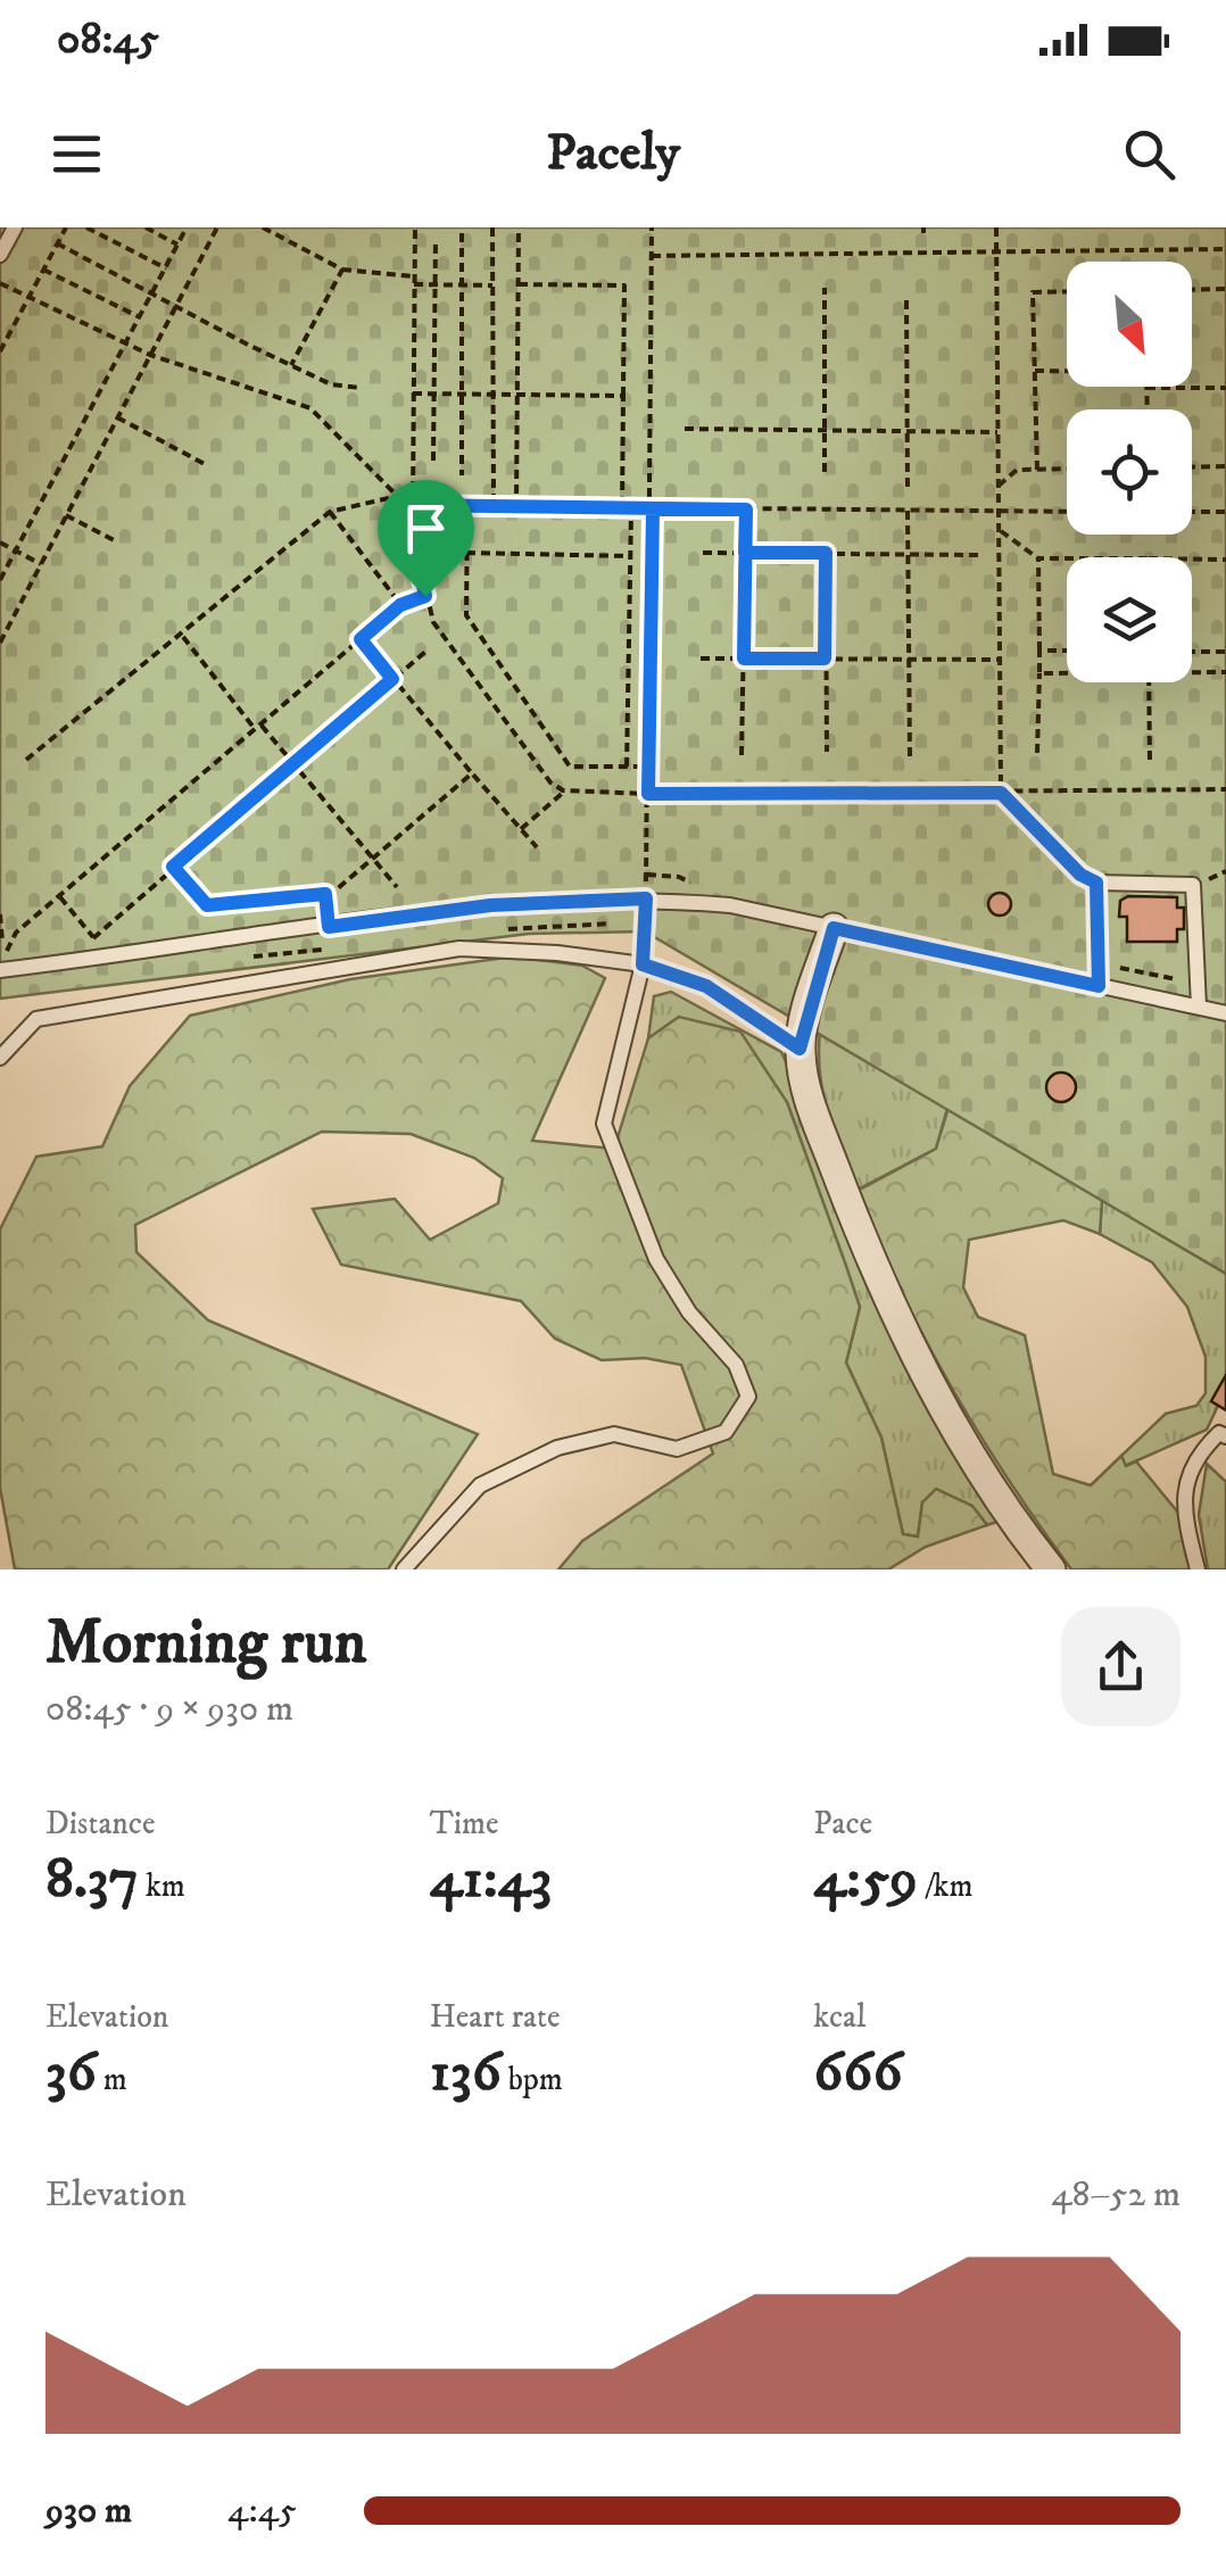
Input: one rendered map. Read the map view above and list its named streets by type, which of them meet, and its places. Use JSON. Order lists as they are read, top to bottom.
{
  "north": "bottom right",
  "page": {
    "status": "08:45",
    "header": "Pacely",
    "heading": ["Morning run", "08:45 · 9 × 930 m"],
    "stats": [
      ["Distance", "8.37 km"],
      ["Time", "41:43"],
      ["Pace", "4:59 /km"],
      ["Elevation", "36 m"],
      ["Heart rate", "136 bpm"],
      ["kcal", "666"]
    ],
    "chart": ["Elevation", "48–52 m"],
    "list": [
      {
        "name": "930 m",
        "note": "4:45"
      }
    ]
  }
}
